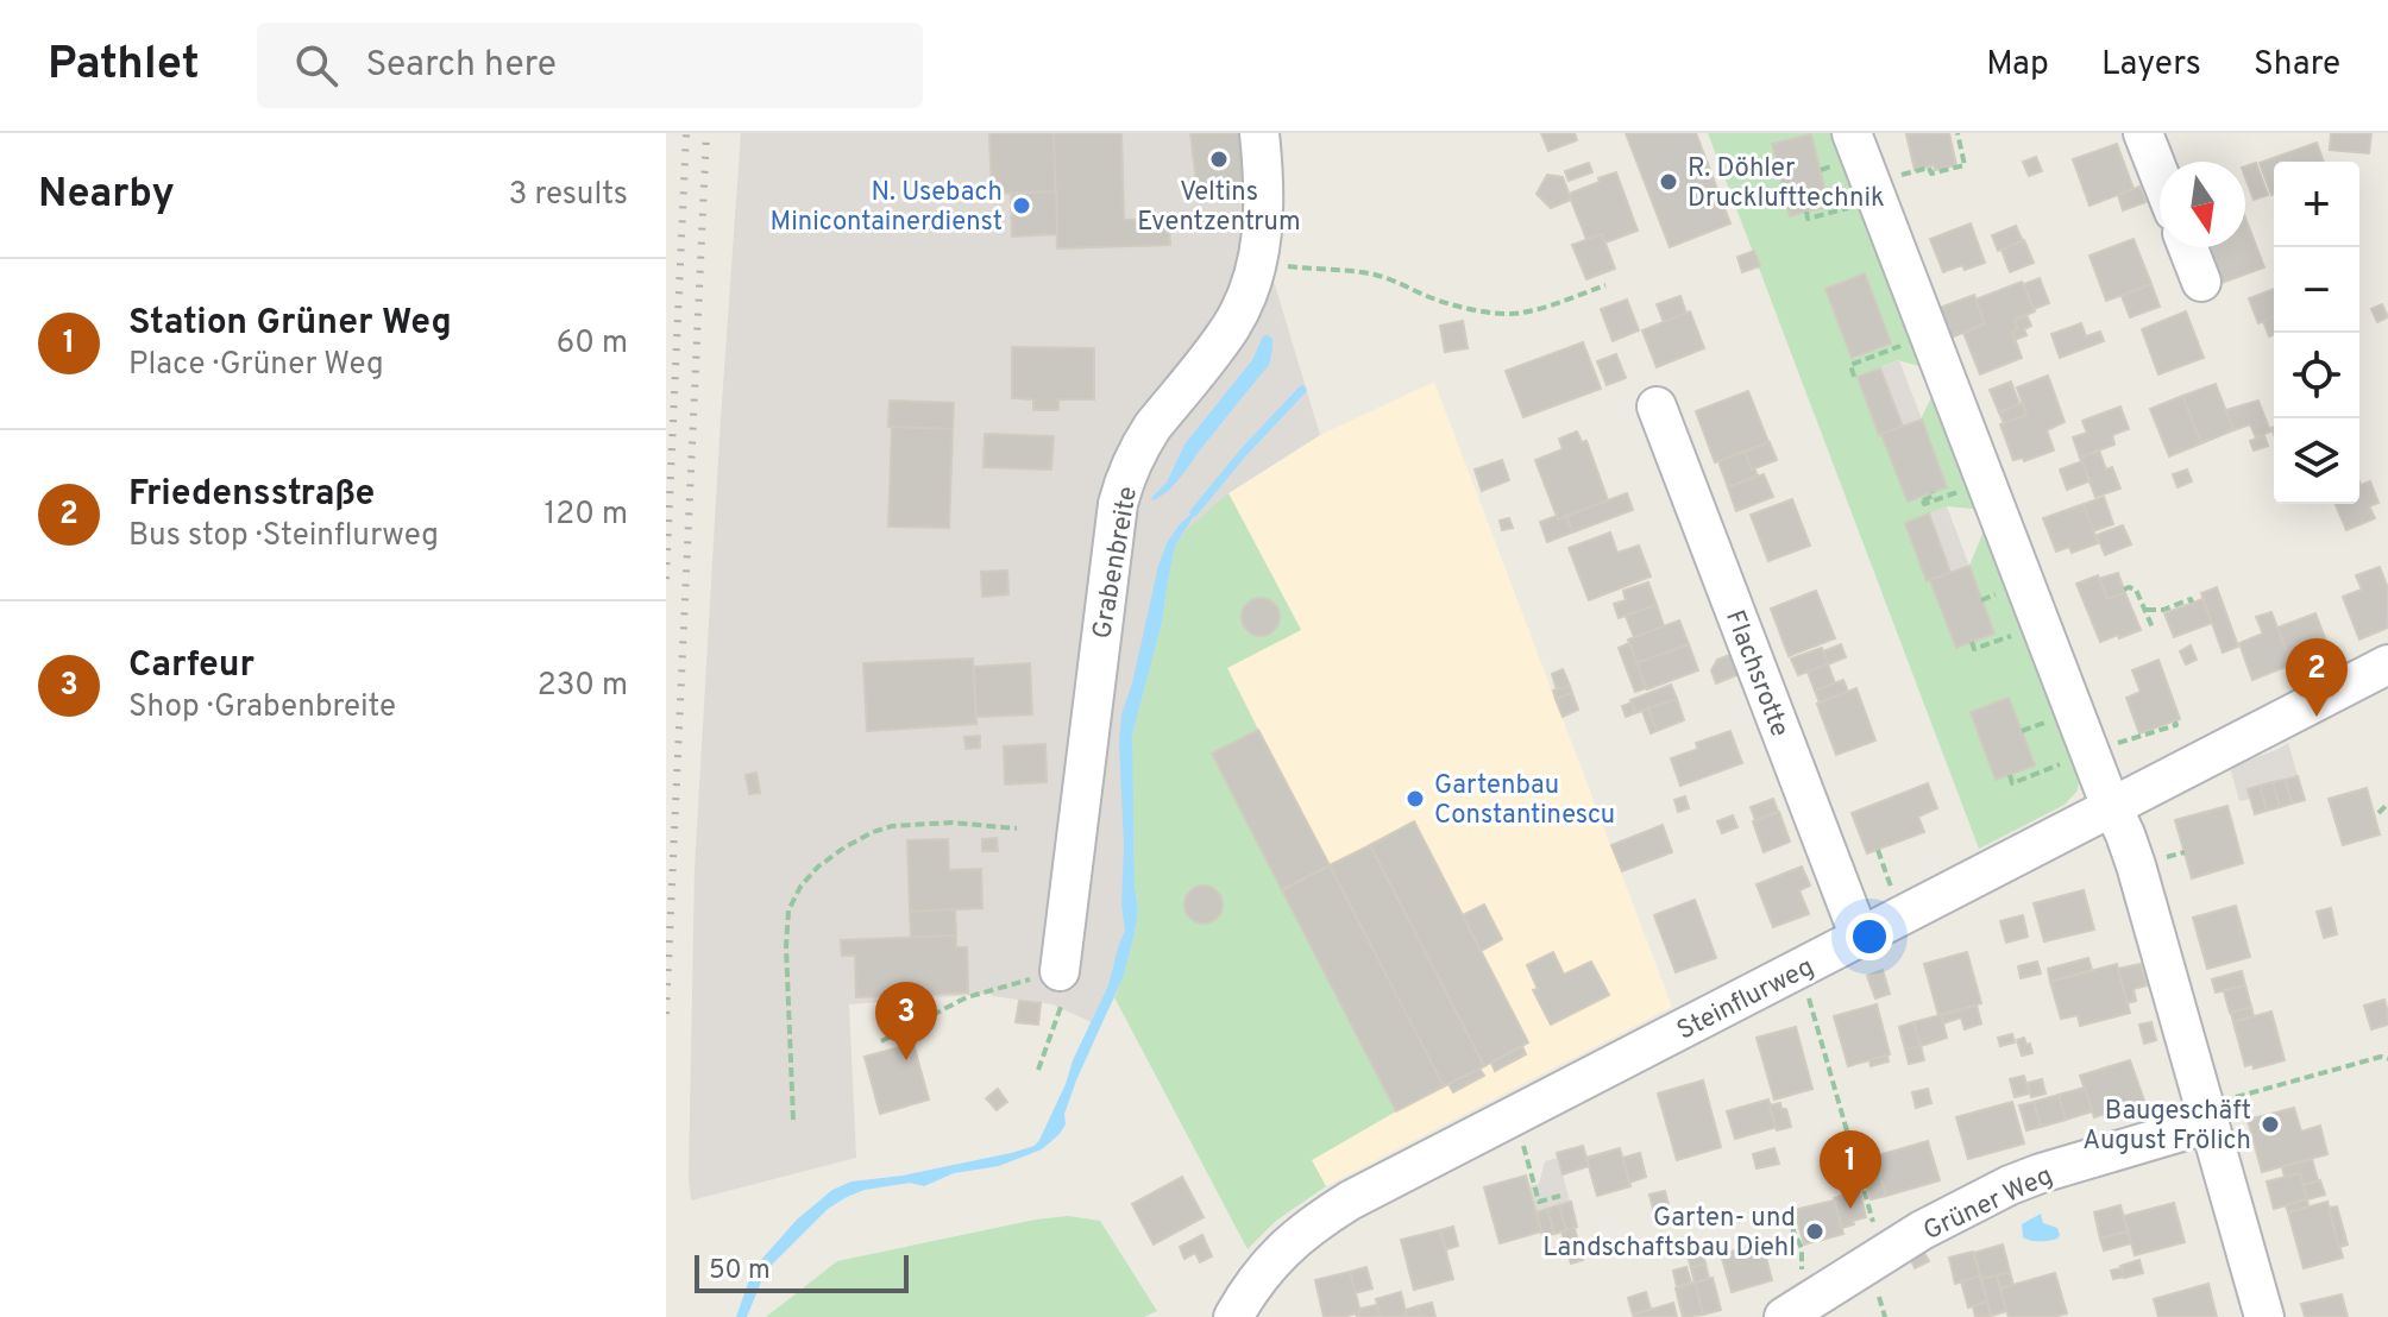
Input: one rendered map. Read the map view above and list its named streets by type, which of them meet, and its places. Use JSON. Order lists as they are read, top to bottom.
{
  "streets": {
    "street": [
      "Grabenbreite",
      "Flachsrotte",
      "Steinflurweg",
      "Grüner Weg"
    ]
  },
  "crossings": [
    ["Flachsrotte", "Steinflurweg"]
  ],
  "places": [
    "Veltins Eventzentrum",
    "R. Döhler Drucklufttechnik",
    "N. Usebach Minicontainerdienst",
    "Gartenbau Constantinescu",
    "Baugeschäft August Frölich",
    "Garten- und Landschaftsbau Diehl"
  ],
  "scale_bar": "50 m",
  "north": "bottom",
  "page": {
    "header": "Pathlet",
    "search": "Search here",
    "nav": ["Map", "Layers", "Share"],
    "heading": ["Nearby", "3 results"],
    "map_buttons": ["+", "−"],
    "list": [
      {
        "mark": "1",
        "name": "Station Grüner Weg",
        "note": "Place · Grüner Weg",
        "value": "60 m"
      },
      {
        "mark": "2",
        "name": "Friedensstraße",
        "note": "Bus stop · Steinflurweg",
        "value": "120 m"
      },
      {
        "mark": "3",
        "name": "Carfeur",
        "note": "Shop · Grabenbreite",
        "value": "230 m"
      }
    ],
    "pins": ["2", "3", "1"],
    "scale": "50 m"
  }
}
